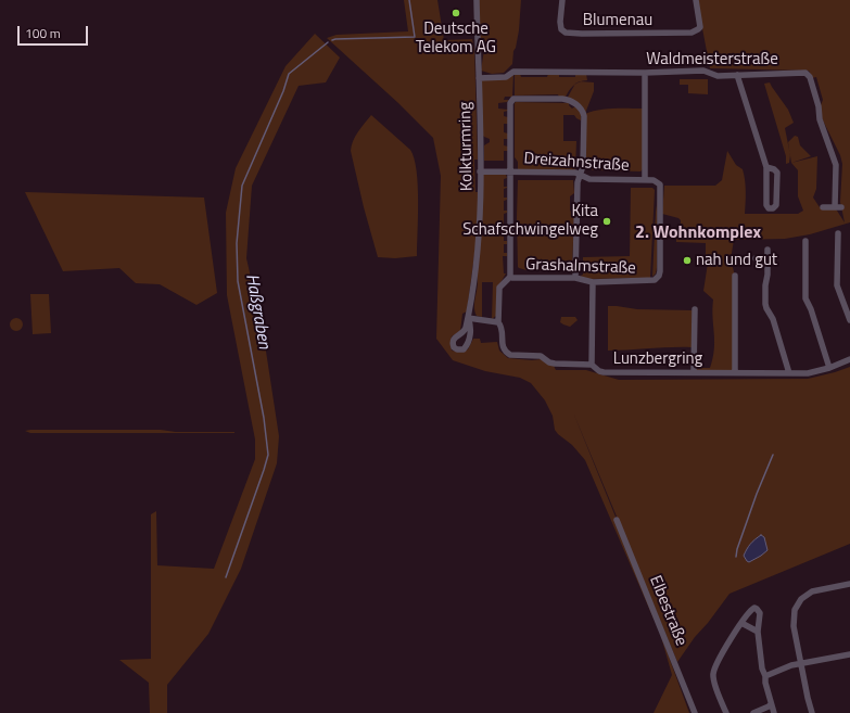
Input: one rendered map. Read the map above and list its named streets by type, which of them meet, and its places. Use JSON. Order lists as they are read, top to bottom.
{
  "streets": {
    "street": [
      "Blumenau",
      "Waldmeisterstraße",
      "Kolkturmring",
      "Dreizahnstraße",
      "Grashalmstraße",
      "Lunzbergring",
      "Elbestraße"
    ]
  },
  "crossings": [
    ["Waldmeisterstraße", "Kolkturmring"],
    ["Kolkturmring", "Dreizahnstraße"],
    ["Dreizahnstraße", "Grashalmstraße"]
  ],
  "districts": ["2. Wohnkomplex"],
  "water": ["Haßgraben"],
  "places": ["Deutsche Telekom AG", "Kita Schafschwingelweg", "nah und gut"],
  "scale_bar": "100 m"
}
